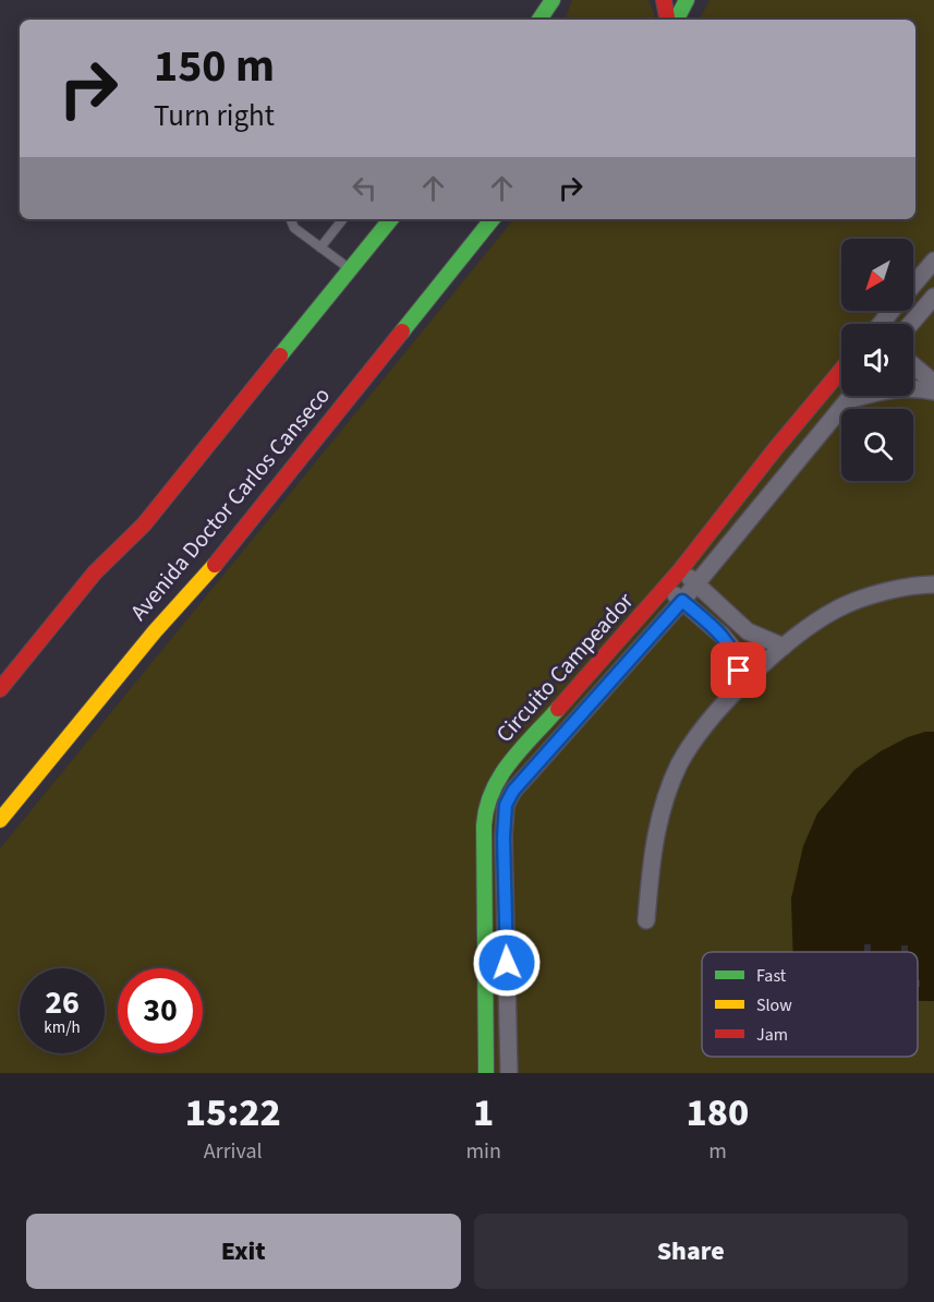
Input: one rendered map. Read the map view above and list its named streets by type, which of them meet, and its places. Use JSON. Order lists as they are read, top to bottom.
{
  "streets": {
    "main road": ["Avenida Doctor Carlos Canseco", "Circuito Campeador"]
  },
  "legend": ["Fast", "Slow", "Jam"],
  "north": "bottom left",
  "page": {
    "turn": ["150 m", "Turn right"],
    "speed": "26 km/h",
    "limit": "30",
    "eta": [
      "15:22",
      "Arrival",
      "1",
      "min",
      "180",
      "m"
    ],
    "buttons": ["Exit", "Share"]
  }
}
